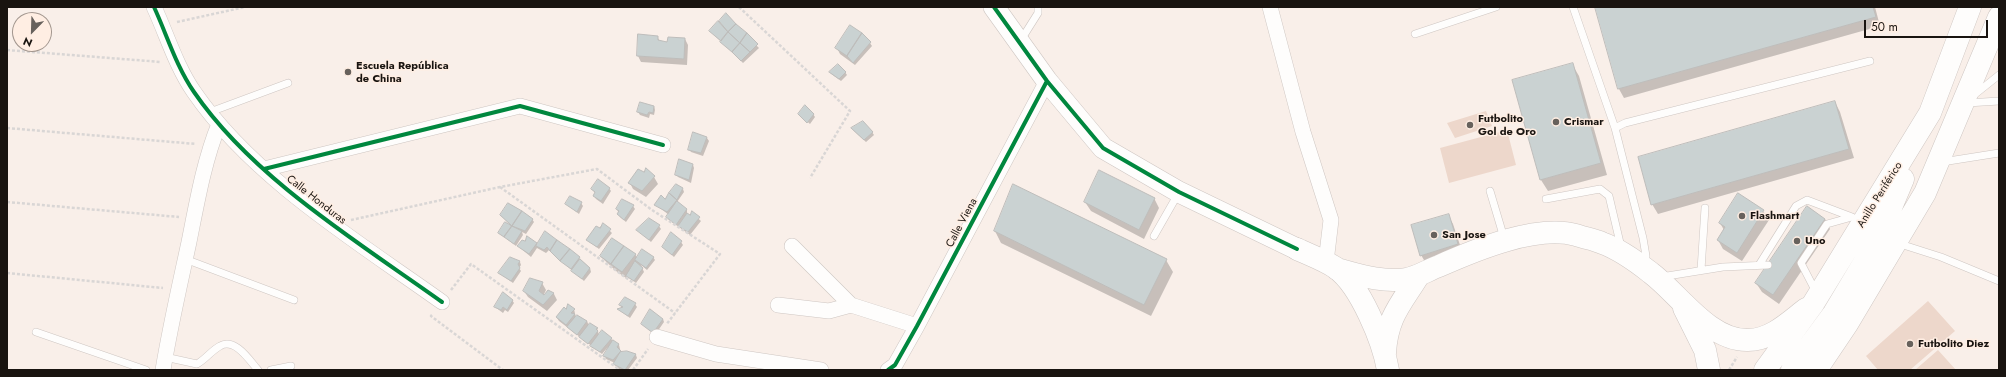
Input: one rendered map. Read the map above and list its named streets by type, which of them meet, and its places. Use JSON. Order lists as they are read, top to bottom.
{
  "streets": {
    "main road": ["Anillo Periférico"],
    "street": ["Calle Honduras", "Calle Viena"]
  },
  "places": [
    "Escuela República de China",
    "Crismar",
    "Futbolito Gol de Oro",
    "Flashmart",
    "San Jose",
    "Uno",
    "Futbolito Diez"
  ],
  "scale_bar": "50 m",
  "north": "bottom left"
}
